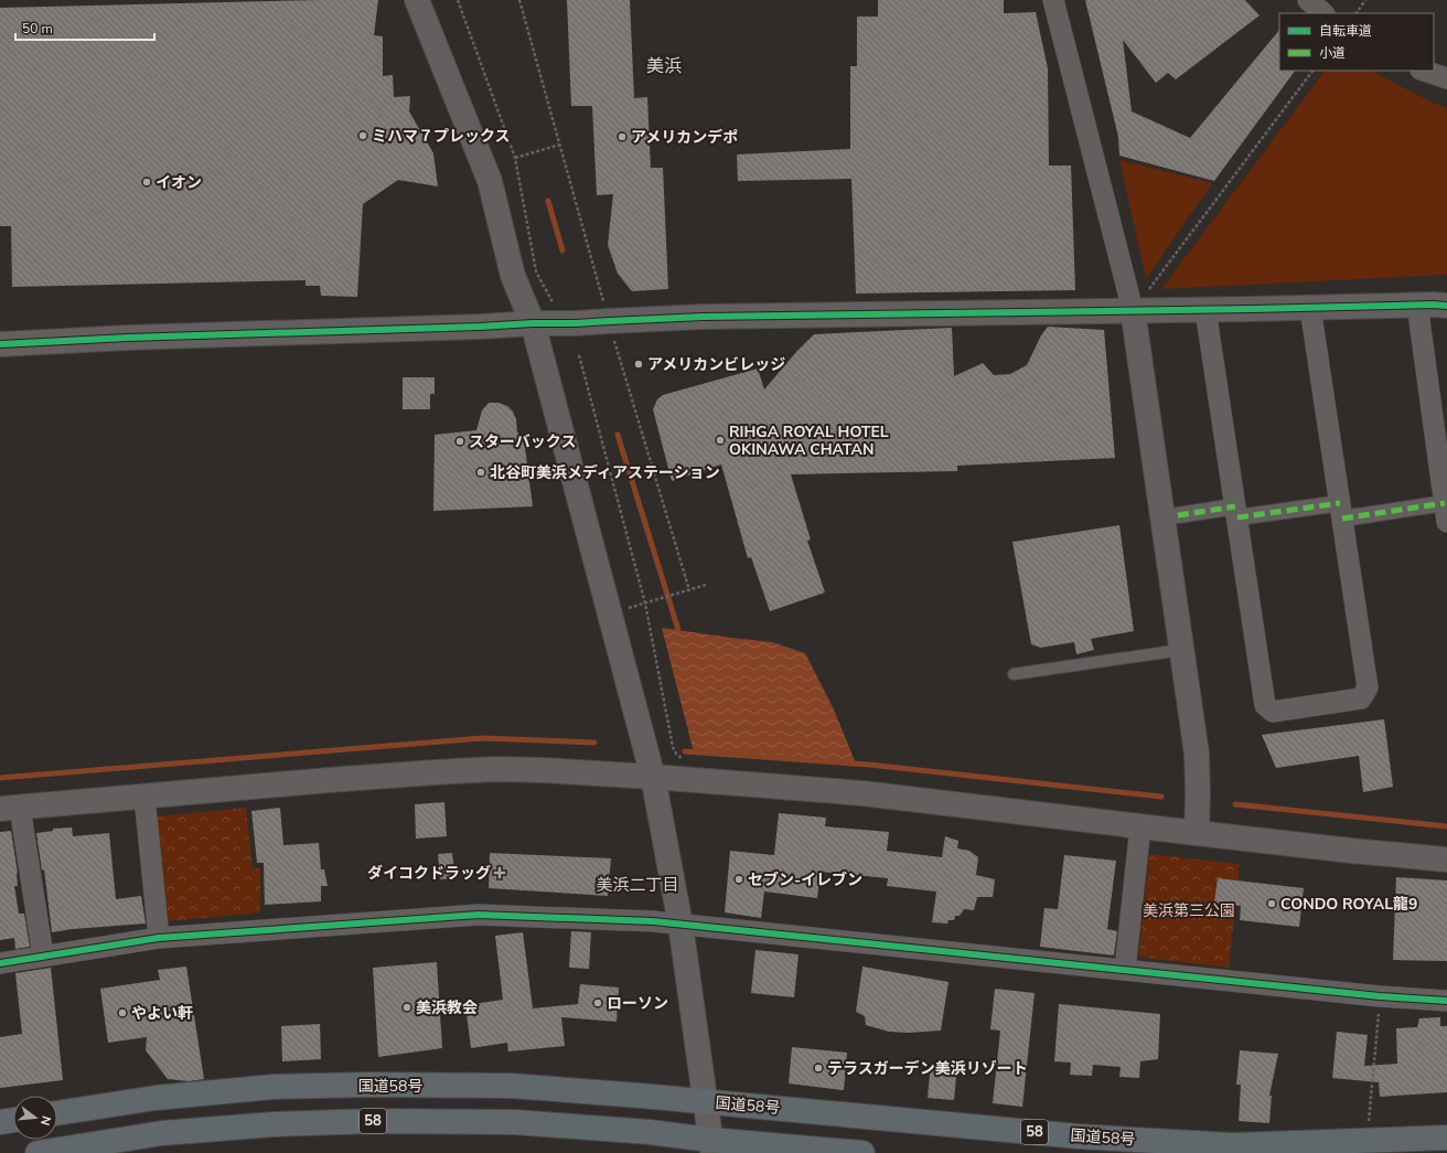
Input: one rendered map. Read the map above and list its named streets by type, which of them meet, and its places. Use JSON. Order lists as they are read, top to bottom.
{
  "streets": {
    "highway": ["国道58号", "58"]
  },
  "districts": ["美浜", "美浜二丁目"],
  "parks": ["美浜第三公園"],
  "places": {
    "other": [
      "ミハマ７プレックス",
      "アメリカンデポ",
      "イオン",
      "アメリカンビレッジ",
      "RIHGA ROYAL HOTEL OKINAWA CHATAN",
      "スターバックス",
      "北谷町美浜メディアステーション",
      "セブン-イレブン",
      "CONDO ROYAL龍9",
      "ローソン",
      "美浜教会",
      "やよい軒",
      "テラスガーデン美浜リゾート"
    ],
    "health": ["ダイコクドラッグ"]
  },
  "legend": ["自転車道", "小道"],
  "scale_bar": "50 m",
  "north": "right"
}
